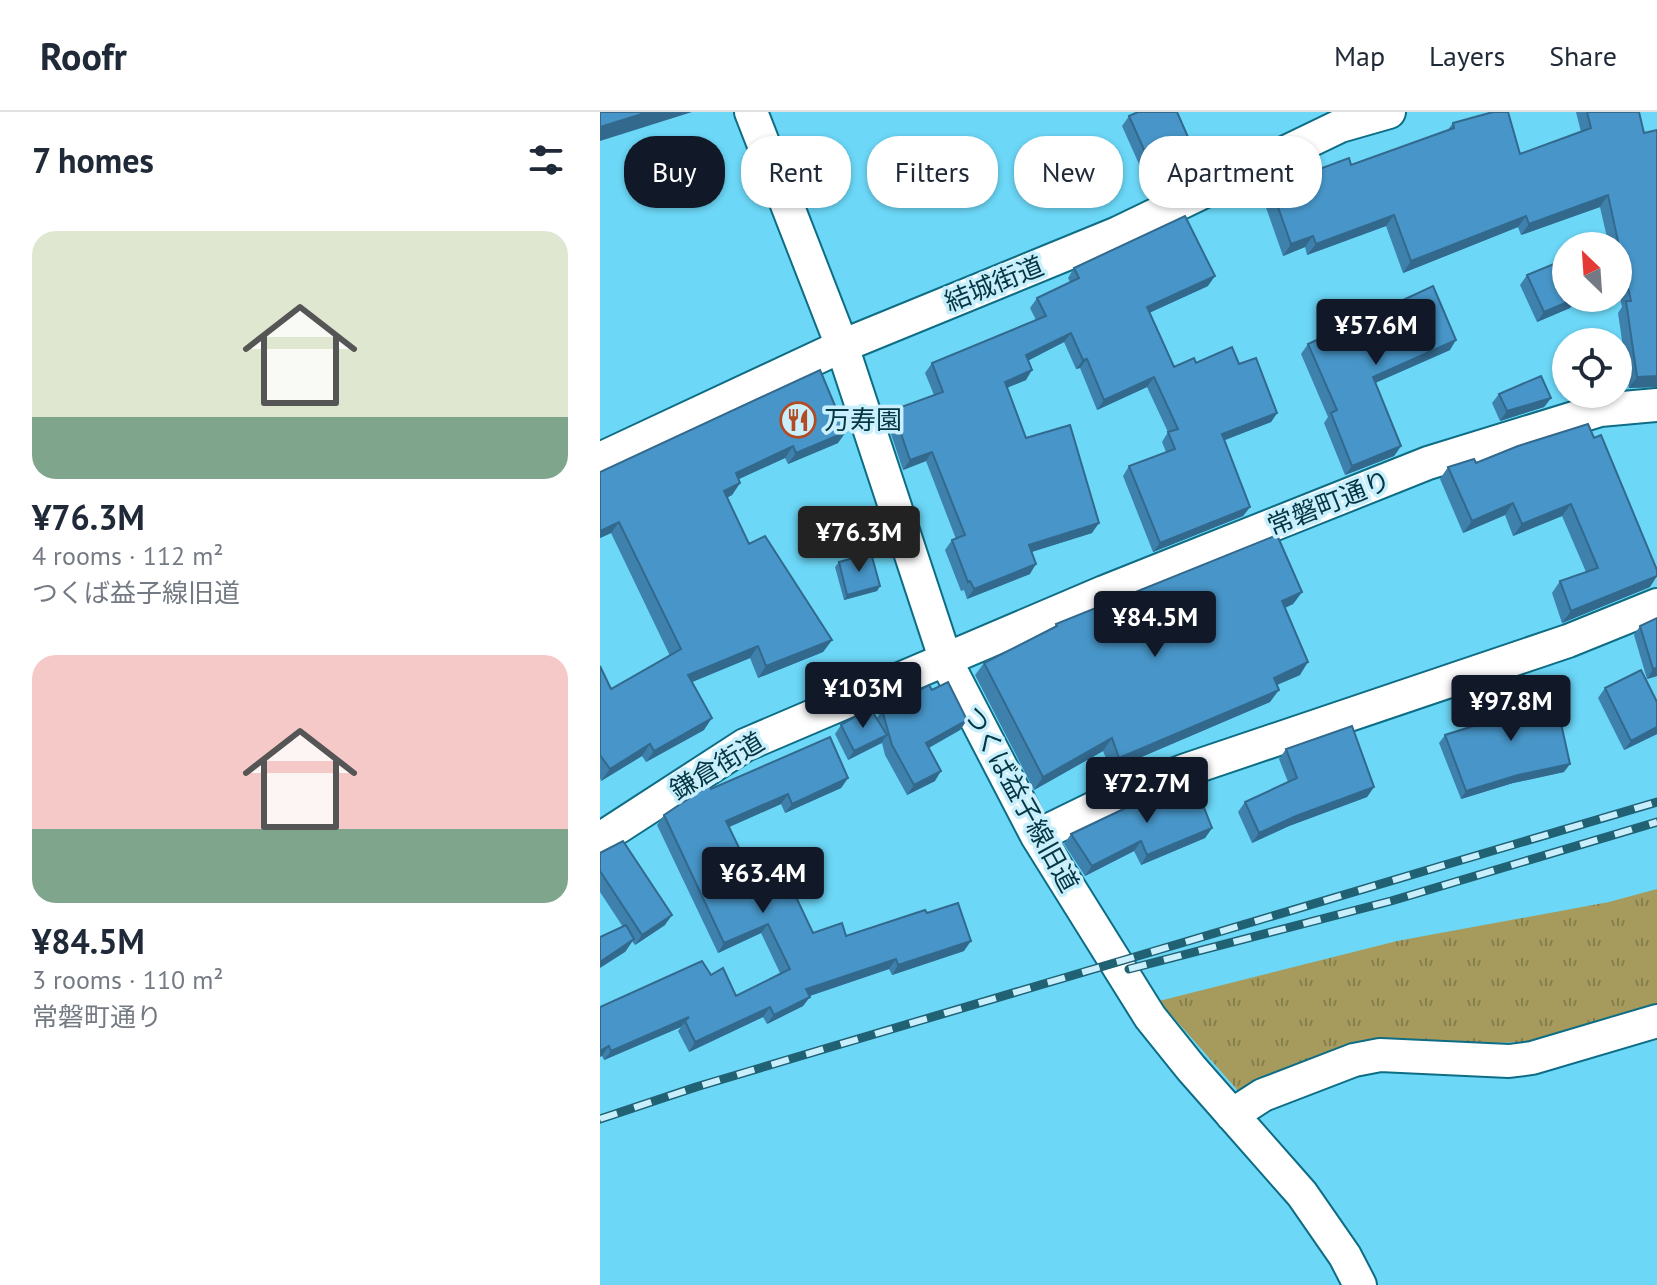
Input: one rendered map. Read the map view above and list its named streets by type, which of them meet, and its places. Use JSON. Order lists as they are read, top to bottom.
{
  "streets": {
    "street": [
      "結城街道",
      "常磐町通り",
      "鎌倉街道",
      "つくば益子線旧道"
    ]
  },
  "crossings": [
    ["結城街道", "つくば益子線旧道"],
    ["常磐町通り", "鎌倉街道"],
    ["鎌倉街道", "つくば益子線旧道"]
  ],
  "places": {
    "restaurant": ["万寿園"]
  },
  "north": "top left",
  "page": {
    "header": "Roofr",
    "nav": ["Map", "Layers", "Share"],
    "heading": "7 homes",
    "chip": [
      "Buy",
      "Rent",
      "Filters",
      "New",
      "Apartment"
    ],
    "list": [
      {
        "name": "¥76.3M",
        "note": "4 rooms · 112 m² · つくば益子線旧道"
      },
      {
        "name": "¥84.5M",
        "note": "3 rooms · 110 m² · 常磐町通り"
      }
    ],
    "price": [
      "¥57.6M",
      "¥76.3M",
      "¥84.5M",
      "¥103M",
      "¥97.8M",
      "¥72.7M",
      "¥63.4M"
    ]
  }
}
